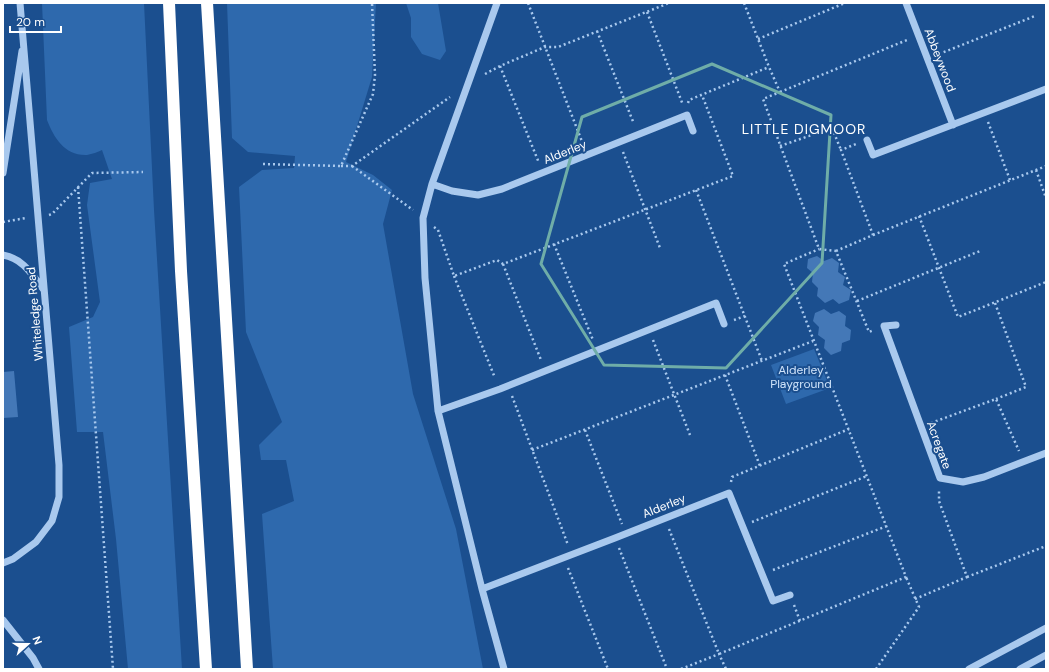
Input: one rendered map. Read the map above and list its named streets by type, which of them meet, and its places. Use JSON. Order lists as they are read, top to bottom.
{
  "streets": {
    "street": [
      "Abbeywood",
      "Alderley",
      "Whiteledge Road",
      "Acregate"
    ]
  },
  "districts": ["LITTLE DIGMOOR"],
  "parks": ["Alderley Playground"],
  "scale_bar": "20 m",
  "north": "right"
}
